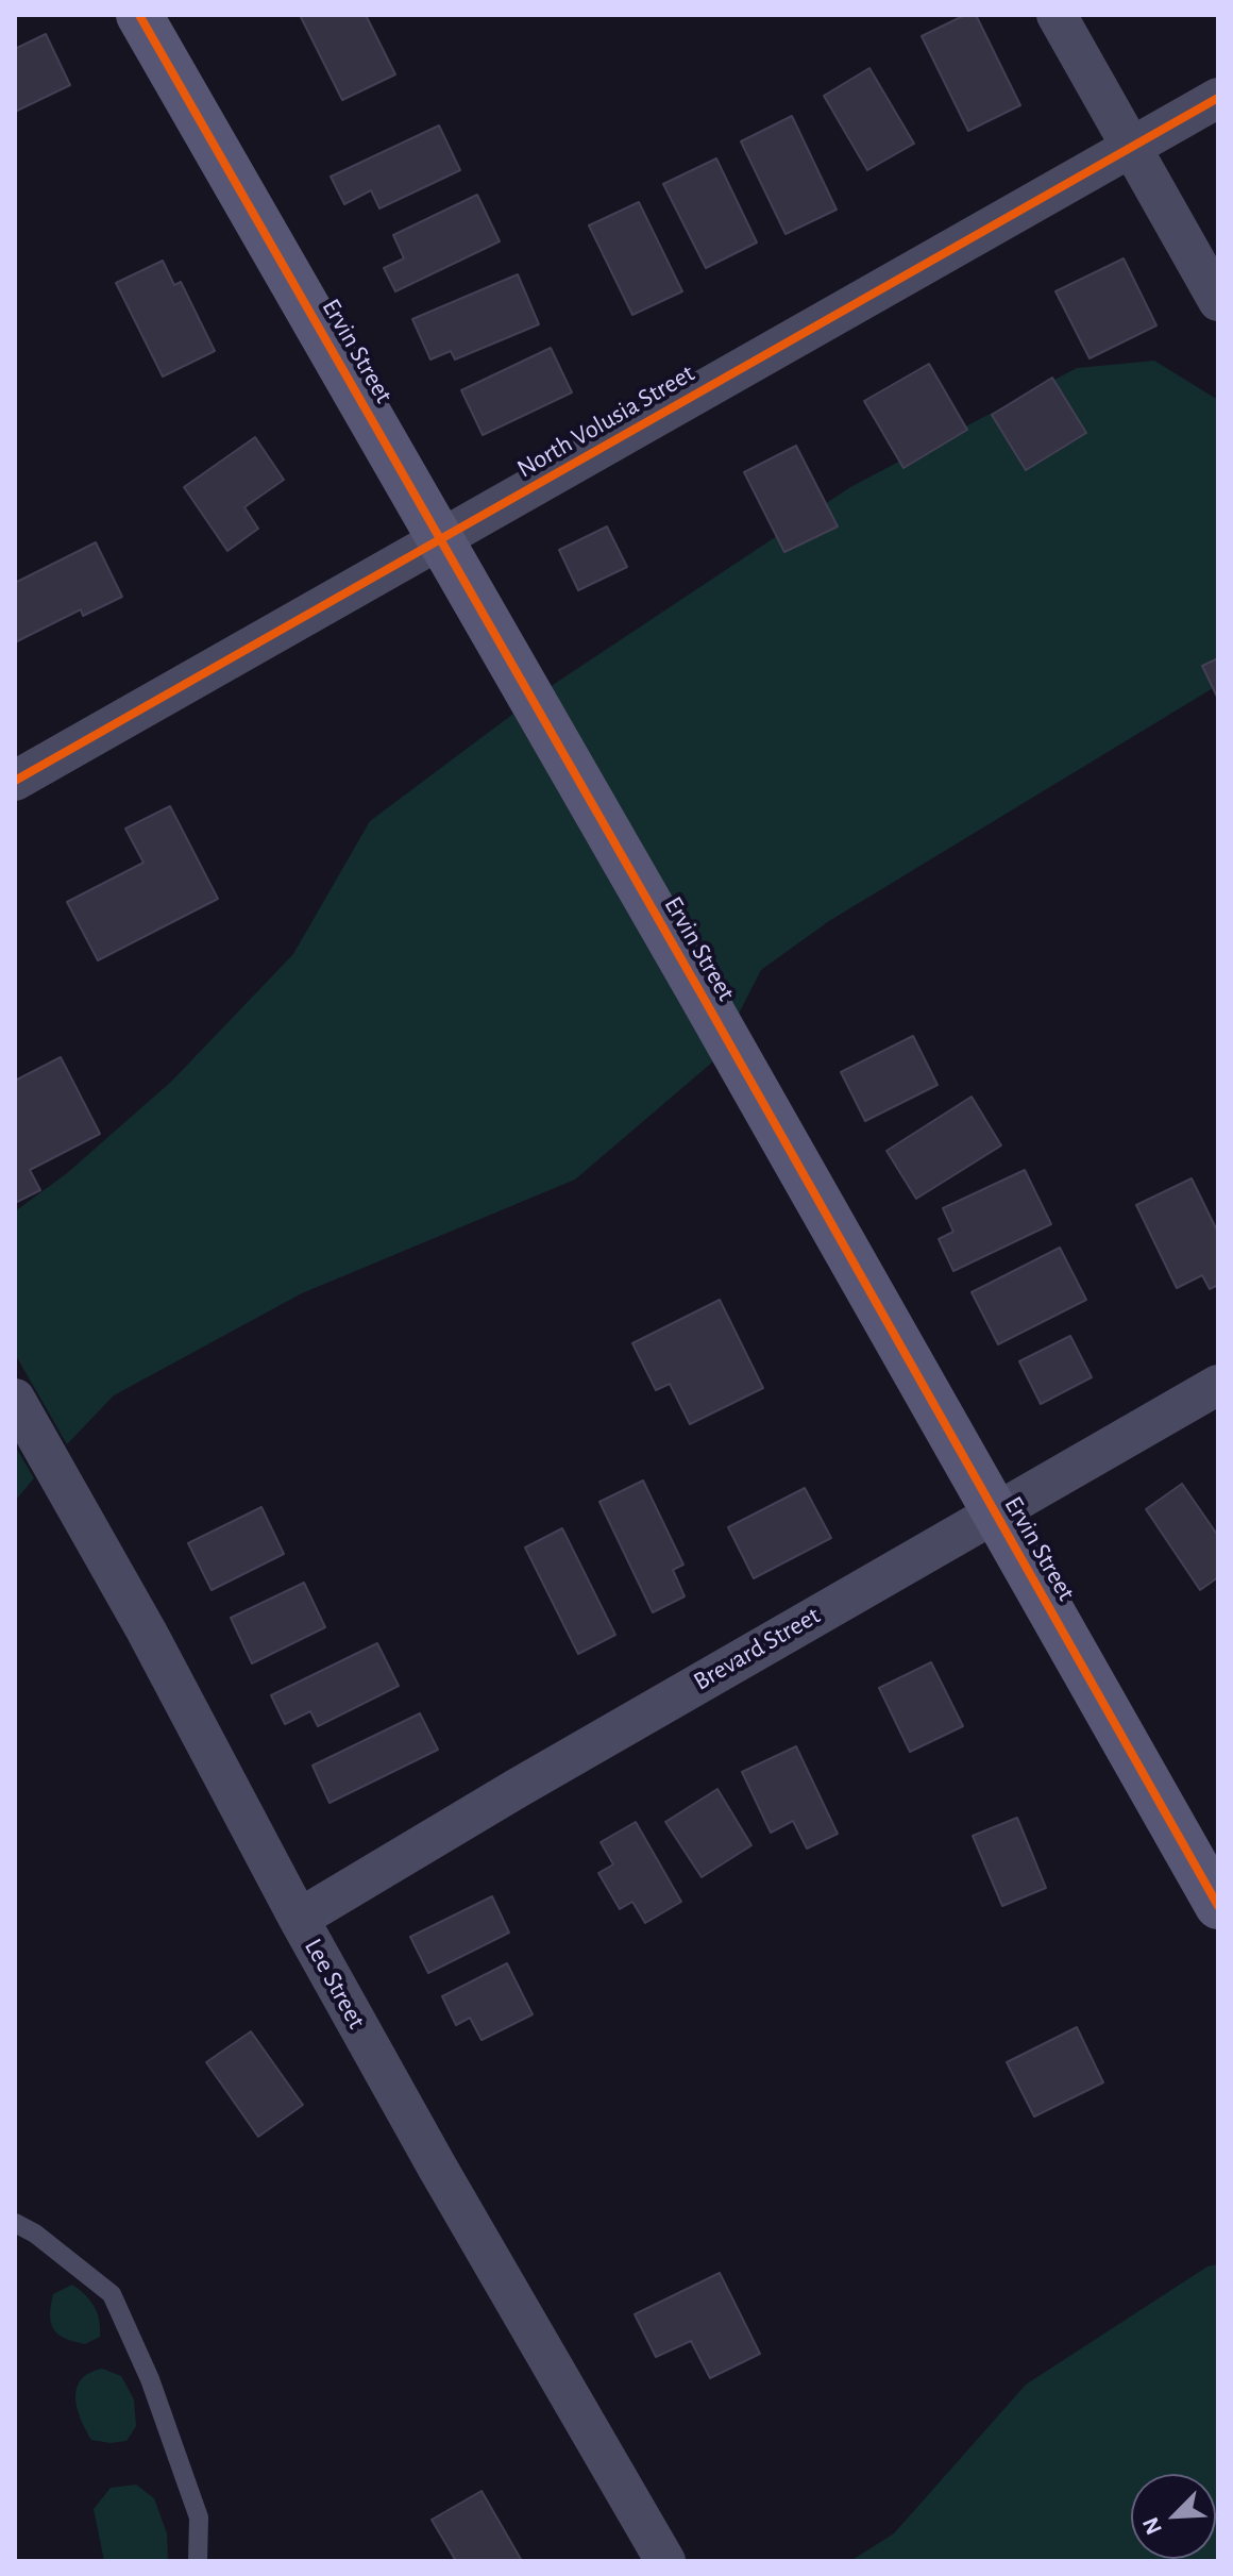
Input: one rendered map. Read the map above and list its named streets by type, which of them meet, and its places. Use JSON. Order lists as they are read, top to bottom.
{
  "streets": {
    "street": [
      "Ervin Street",
      "North Volusia Street",
      "Brevard Street",
      "Lee Street"
    ]
  },
  "crossings": [
    ["Ervin Street", "North Volusia Street"],
    ["Ervin Street", "Brevard Street"],
    ["Brevard Street", "Lee Street"]
  ],
  "north": "bottom left"
}
